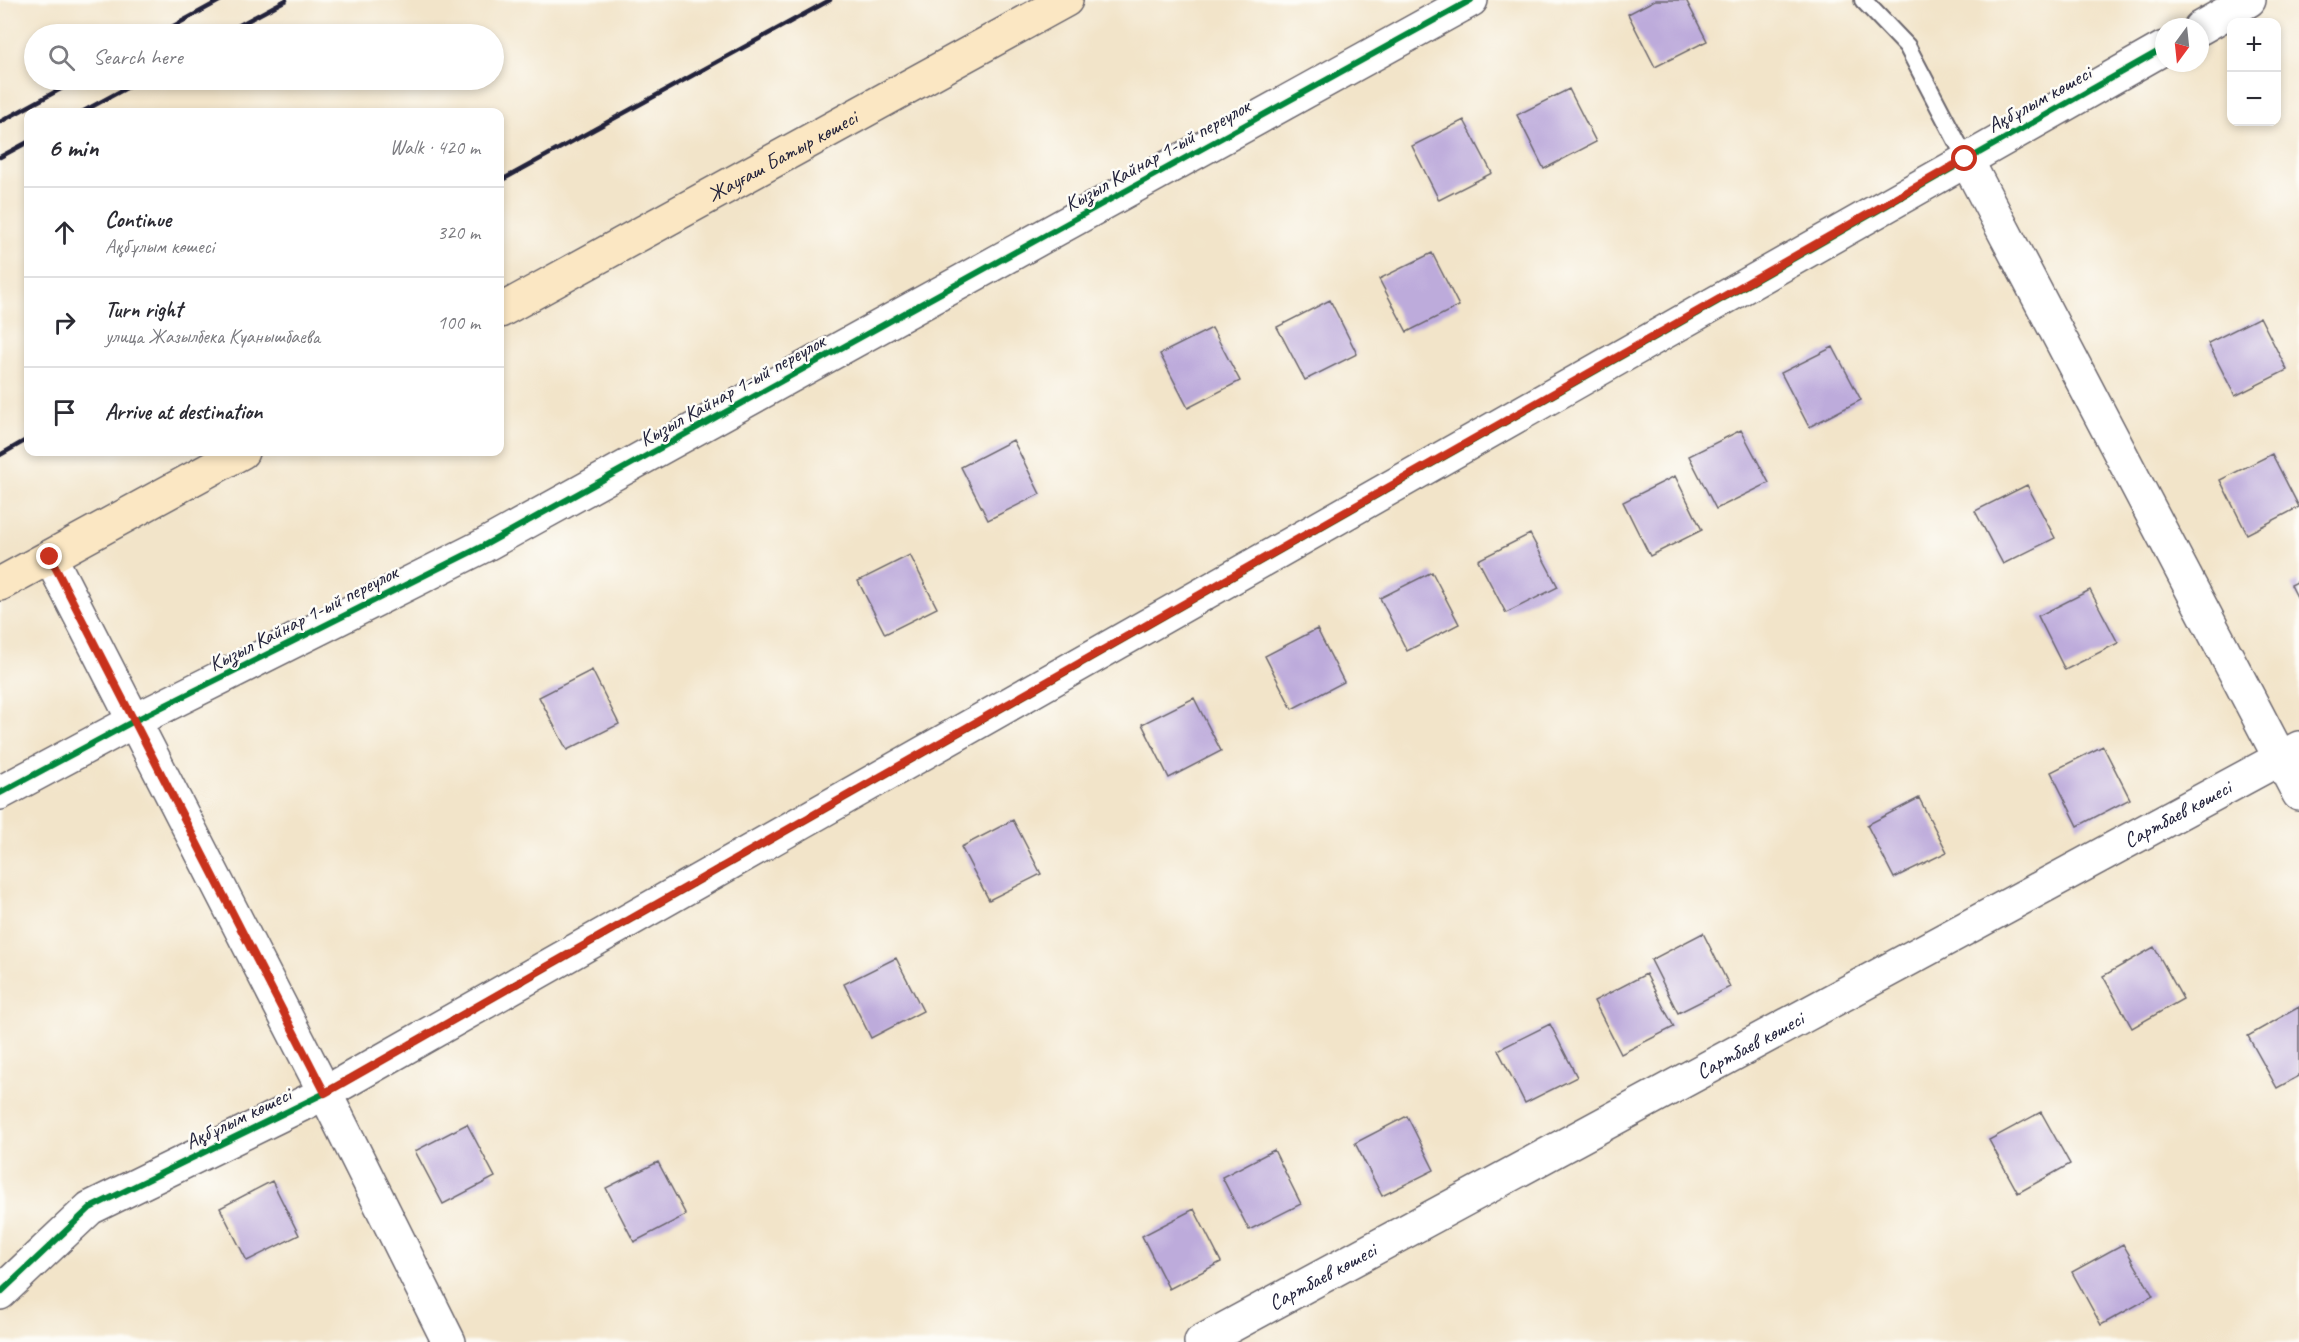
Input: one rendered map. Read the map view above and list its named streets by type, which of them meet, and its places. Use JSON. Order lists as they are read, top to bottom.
{
  "streets": {
    "main road": ["Жауғаш Батыр көшесі"],
    "street": ["Ақбұлым көшесі", "Кызыл Кайнар 1-ый переулок", "Сартбаев көшесі"]
  },
  "north": "bottom",
  "page": {
    "map_buttons": ["+", "−"],
    "search": "Search here",
    "heading": ["6 min", "Walk · 420 m"],
    "list": [
      ["Continue", "Ақбұлым көшесі", "320 m"],
      ["Turn right", "улица Жазылбека Куанышбаева", "100 m"],
      "Arrive at destination"
    ]
  }
}
